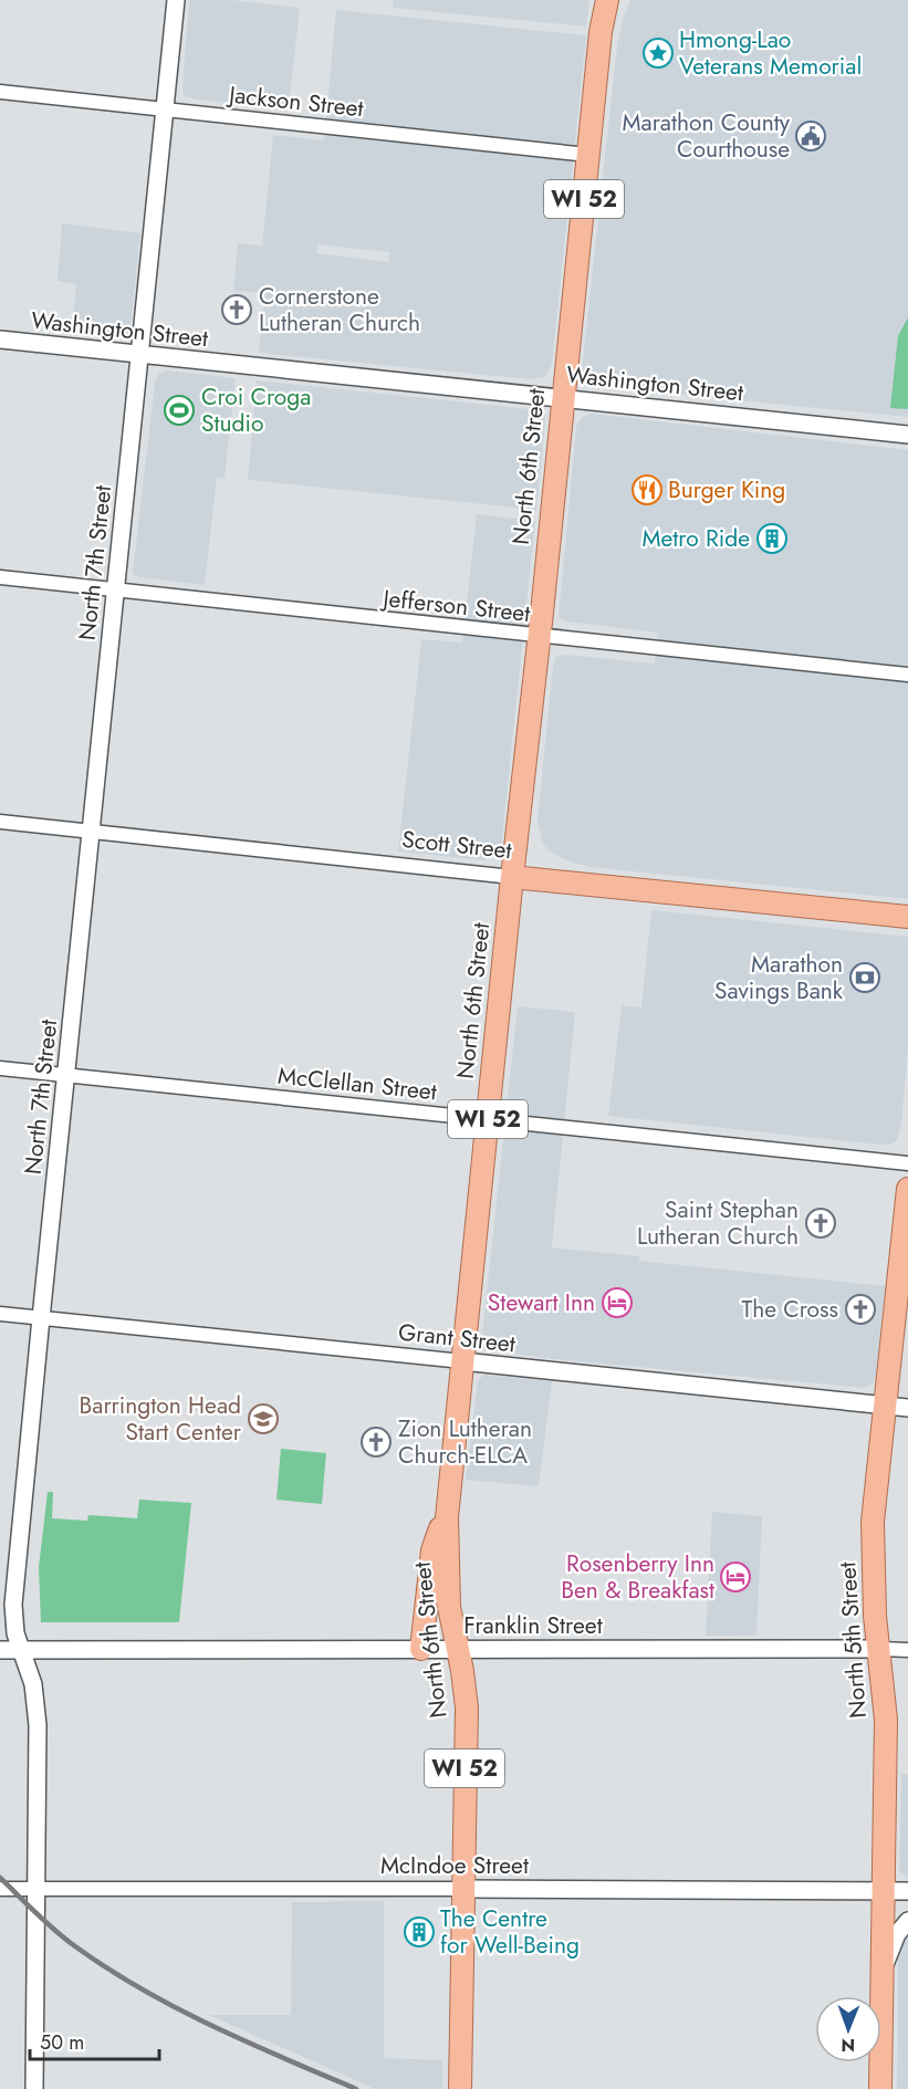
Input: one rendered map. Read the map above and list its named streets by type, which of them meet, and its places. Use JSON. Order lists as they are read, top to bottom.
{
  "streets": {
    "main road": [
      "WI 52",
      "North 6th Street",
      "Scott Street",
      "North 5th Street"
    ],
    "street": [
      "Jackson Street",
      "Washington Street",
      "North 7th Street",
      "Jefferson Street",
      "McClellan Street",
      "Grant Street",
      "Franklin Street",
      "McIndoe Street"
    ]
  },
  "crossings": [
    ["Jackson Street", "North 6th Street"],
    ["Jackson Street", "North 7th Street"],
    ["Washington Street", "North 6th Street"],
    ["Washington Street", "North 7th Street"],
    ["North 6th Street", "Jefferson Street"],
    ["North 6th Street", "Scott Street"],
    ["North 6th Street", "McClellan Street"],
    ["North 6th Street", "Grant Street"],
    ["North 6th Street", "Franklin Street"],
    ["North 6th Street", "McIndoe Street"],
    ["North 7th Street", "Jefferson Street"],
    ["North 7th Street", "Scott Street"],
    ["North 7th Street", "McClellan Street"],
    ["North 7th Street", "Grant Street"],
    ["North 7th Street", "Franklin Street"],
    ["North 7th Street", "McIndoe Street"],
    ["Grant Street", "North 5th Street"],
    ["Franklin Street", "North 5th Street"],
    ["North 5th Street", "McIndoe Street"]
  ],
  "places": {
    "place": ["Hmong-Lao Veterans Memorial"],
    "public building": ["Marathon County Courthouse"],
    "church": [
      "Cornerstone Lutheran Church",
      "Saint Stephan Lutheran Church",
      "The Cross",
      "Zion Lutheran Church-ELCA"
    ],
    "sports": ["Croi Croga Studio"],
    "restaurant": ["Burger King"],
    "building": ["Metro Ride", "The Centre for Well-Being"],
    "bank": ["Marathon Savings Bank"],
    "hotel": ["Stewart Inn", "Rosenberry Inn Ben & Breakfast"],
    "school or university": ["Barrington Head Start Center"]
  },
  "scale_bar": "50 m",
  "north": "bottom"
}
